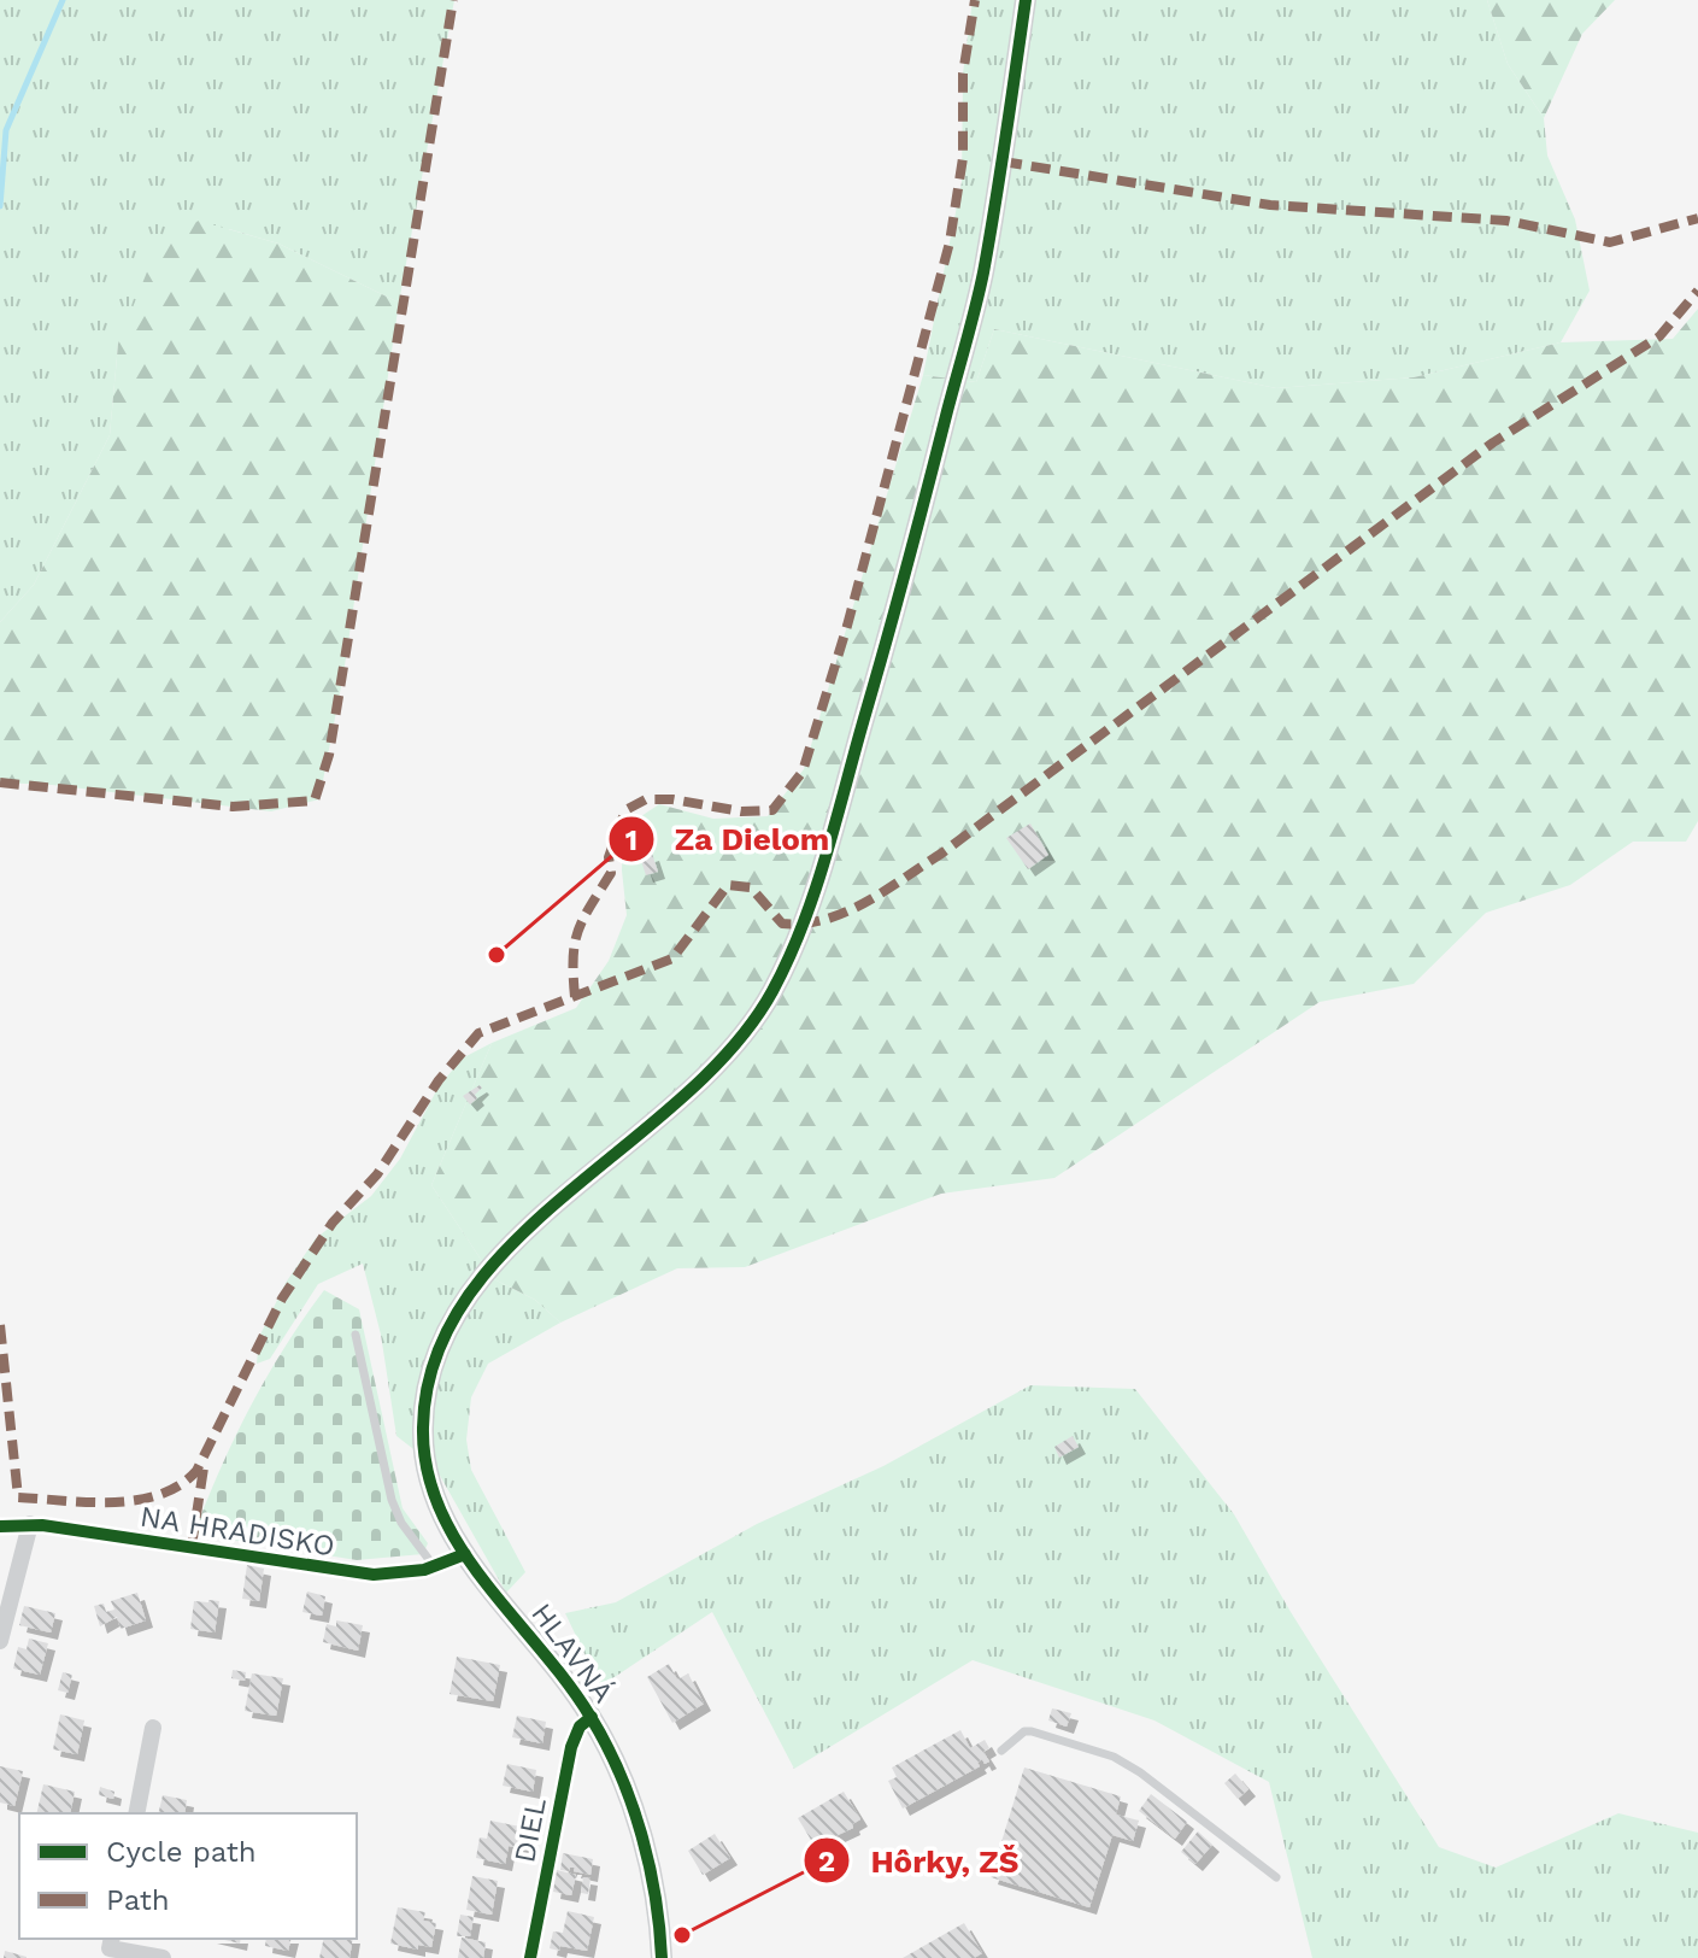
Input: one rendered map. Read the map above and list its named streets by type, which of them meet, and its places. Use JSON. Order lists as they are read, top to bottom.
{
  "streets": {
    "street": ["NA HRADISKO", "HLAVNÁ", "DIEL"]
  },
  "crossings": [
    ["NA HRADISKO", "HLAVNÁ"],
    ["HLAVNÁ", "DIEL"]
  ],
  "places": ["Za Dielom", "Hôrky, ZŠ"],
  "legend": ["Cycle path", "Path"]
}
